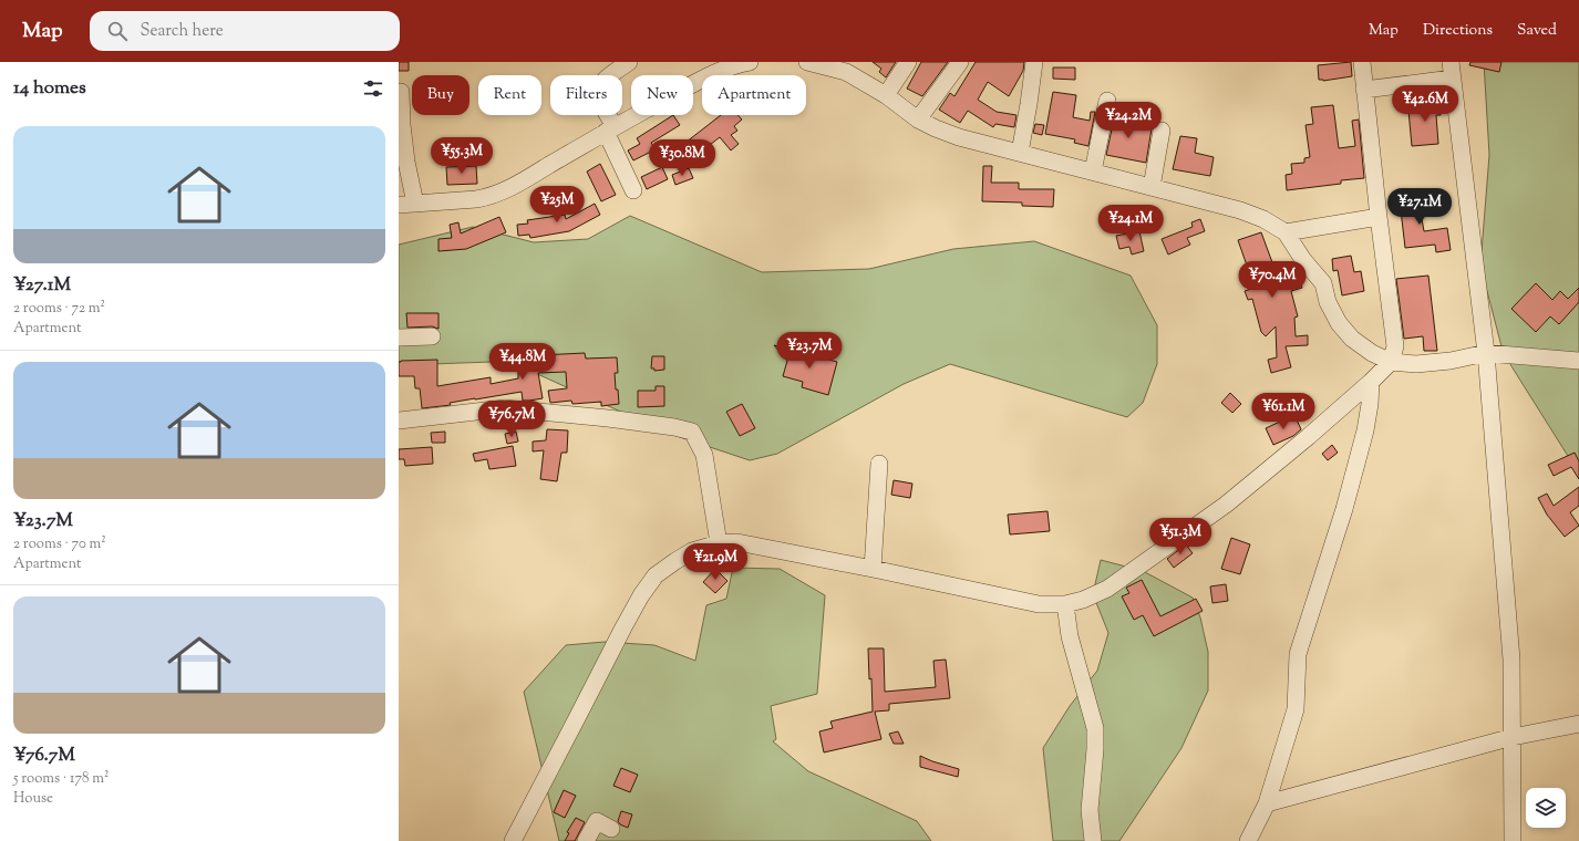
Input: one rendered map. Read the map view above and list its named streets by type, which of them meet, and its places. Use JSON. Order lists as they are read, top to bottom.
{
  "page": {
    "header": "Map",
    "search": "Search here",
    "nav": ["Map", "Directions", "Saved"],
    "heading": "14 homes",
    "chip": [
      "Buy",
      "Rent",
      "Filters",
      "New",
      "Apartment"
    ],
    "price": [
      "¥42.6M",
      "¥24.2M",
      "¥55.3M",
      "¥30.8M",
      "¥25M",
      "¥27.1M",
      "¥24.1M",
      "¥70.4M",
      "¥23.7M",
      "¥44.8M",
      "¥61.1M",
      "¥76.7M",
      "¥51.3M",
      "¥21.9M"
    ],
    "list": [
      {
        "name": "¥27.1M",
        "note": "2 rooms · 72 m² · Apartment"
      },
      {
        "name": "¥23.7M",
        "note": "2 rooms · 70 m² · Apartment"
      },
      {
        "name": "¥76.7M",
        "note": "5 rooms · 178 m² · House"
      }
    ]
  }
}
